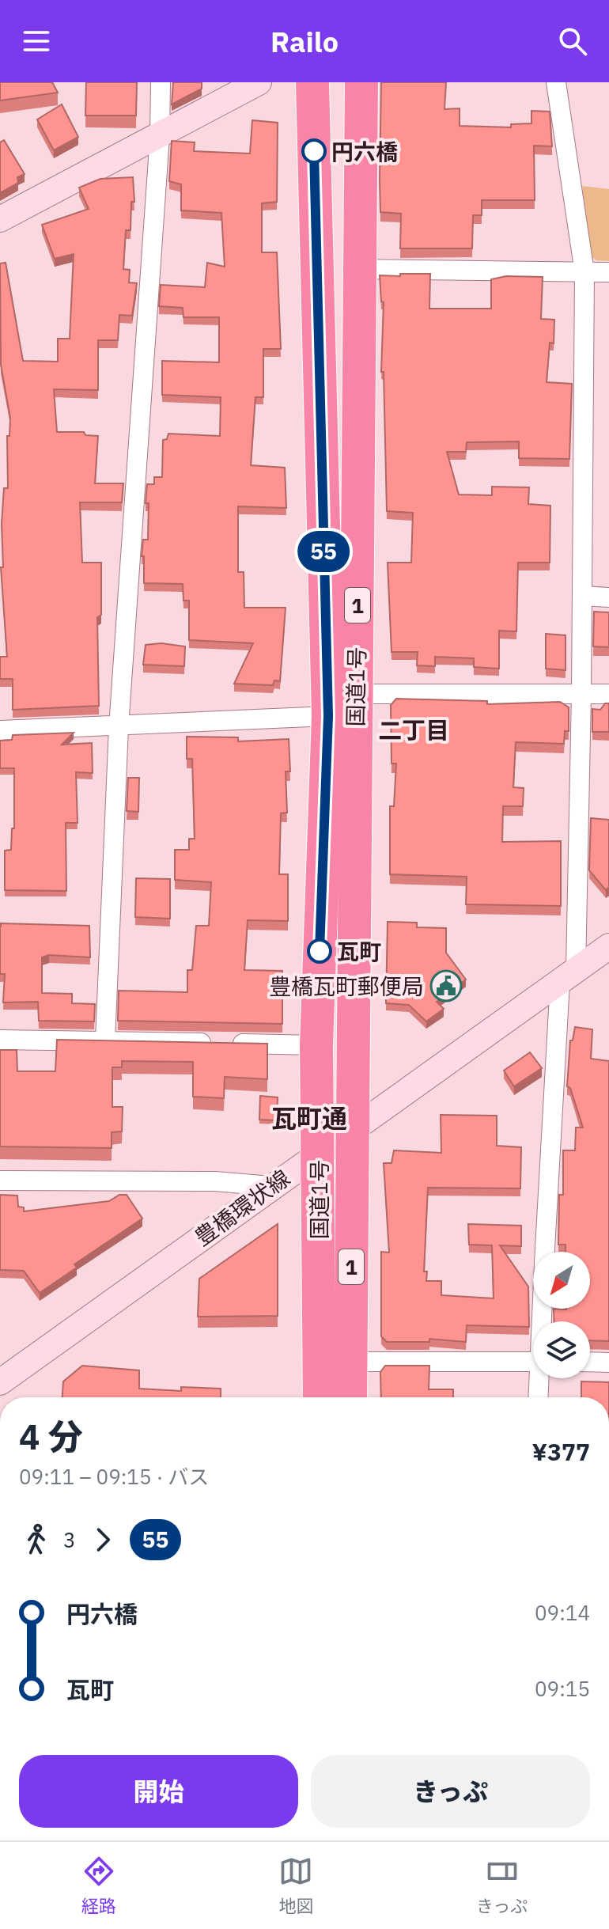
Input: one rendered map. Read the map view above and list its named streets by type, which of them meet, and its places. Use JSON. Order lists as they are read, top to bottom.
{
  "streets": {
    "highway": ["1", "国道1号"],
    "main road": ["豊橋環状線"]
  },
  "crossings": [
    ["国道1号", "豊橋環状線"]
  ],
  "districts": ["二丁目", "瓦町通"],
  "places": {
    "other": ["円六橋", "瓦町"],
    "public building": ["豊橋瓦町郵便局"]
  },
  "lines": ["bus line 55"],
  "north": "bottom left",
  "page": {
    "header": "Railo",
    "on_map": "55",
    "heading": ["4 分", "09:11 – 09:15 · バス", "¥377"],
    "legs": ["3", "55"],
    "list": [
      {
        "name": "円六橋",
        "value": "09:14"
      },
      {
        "name": "瓦町",
        "value": "09:15"
      }
    ],
    "buttons": ["開始", "きっぷ"],
    "tabs": ["経路", "地図", "きっぷ"]
  }
}
